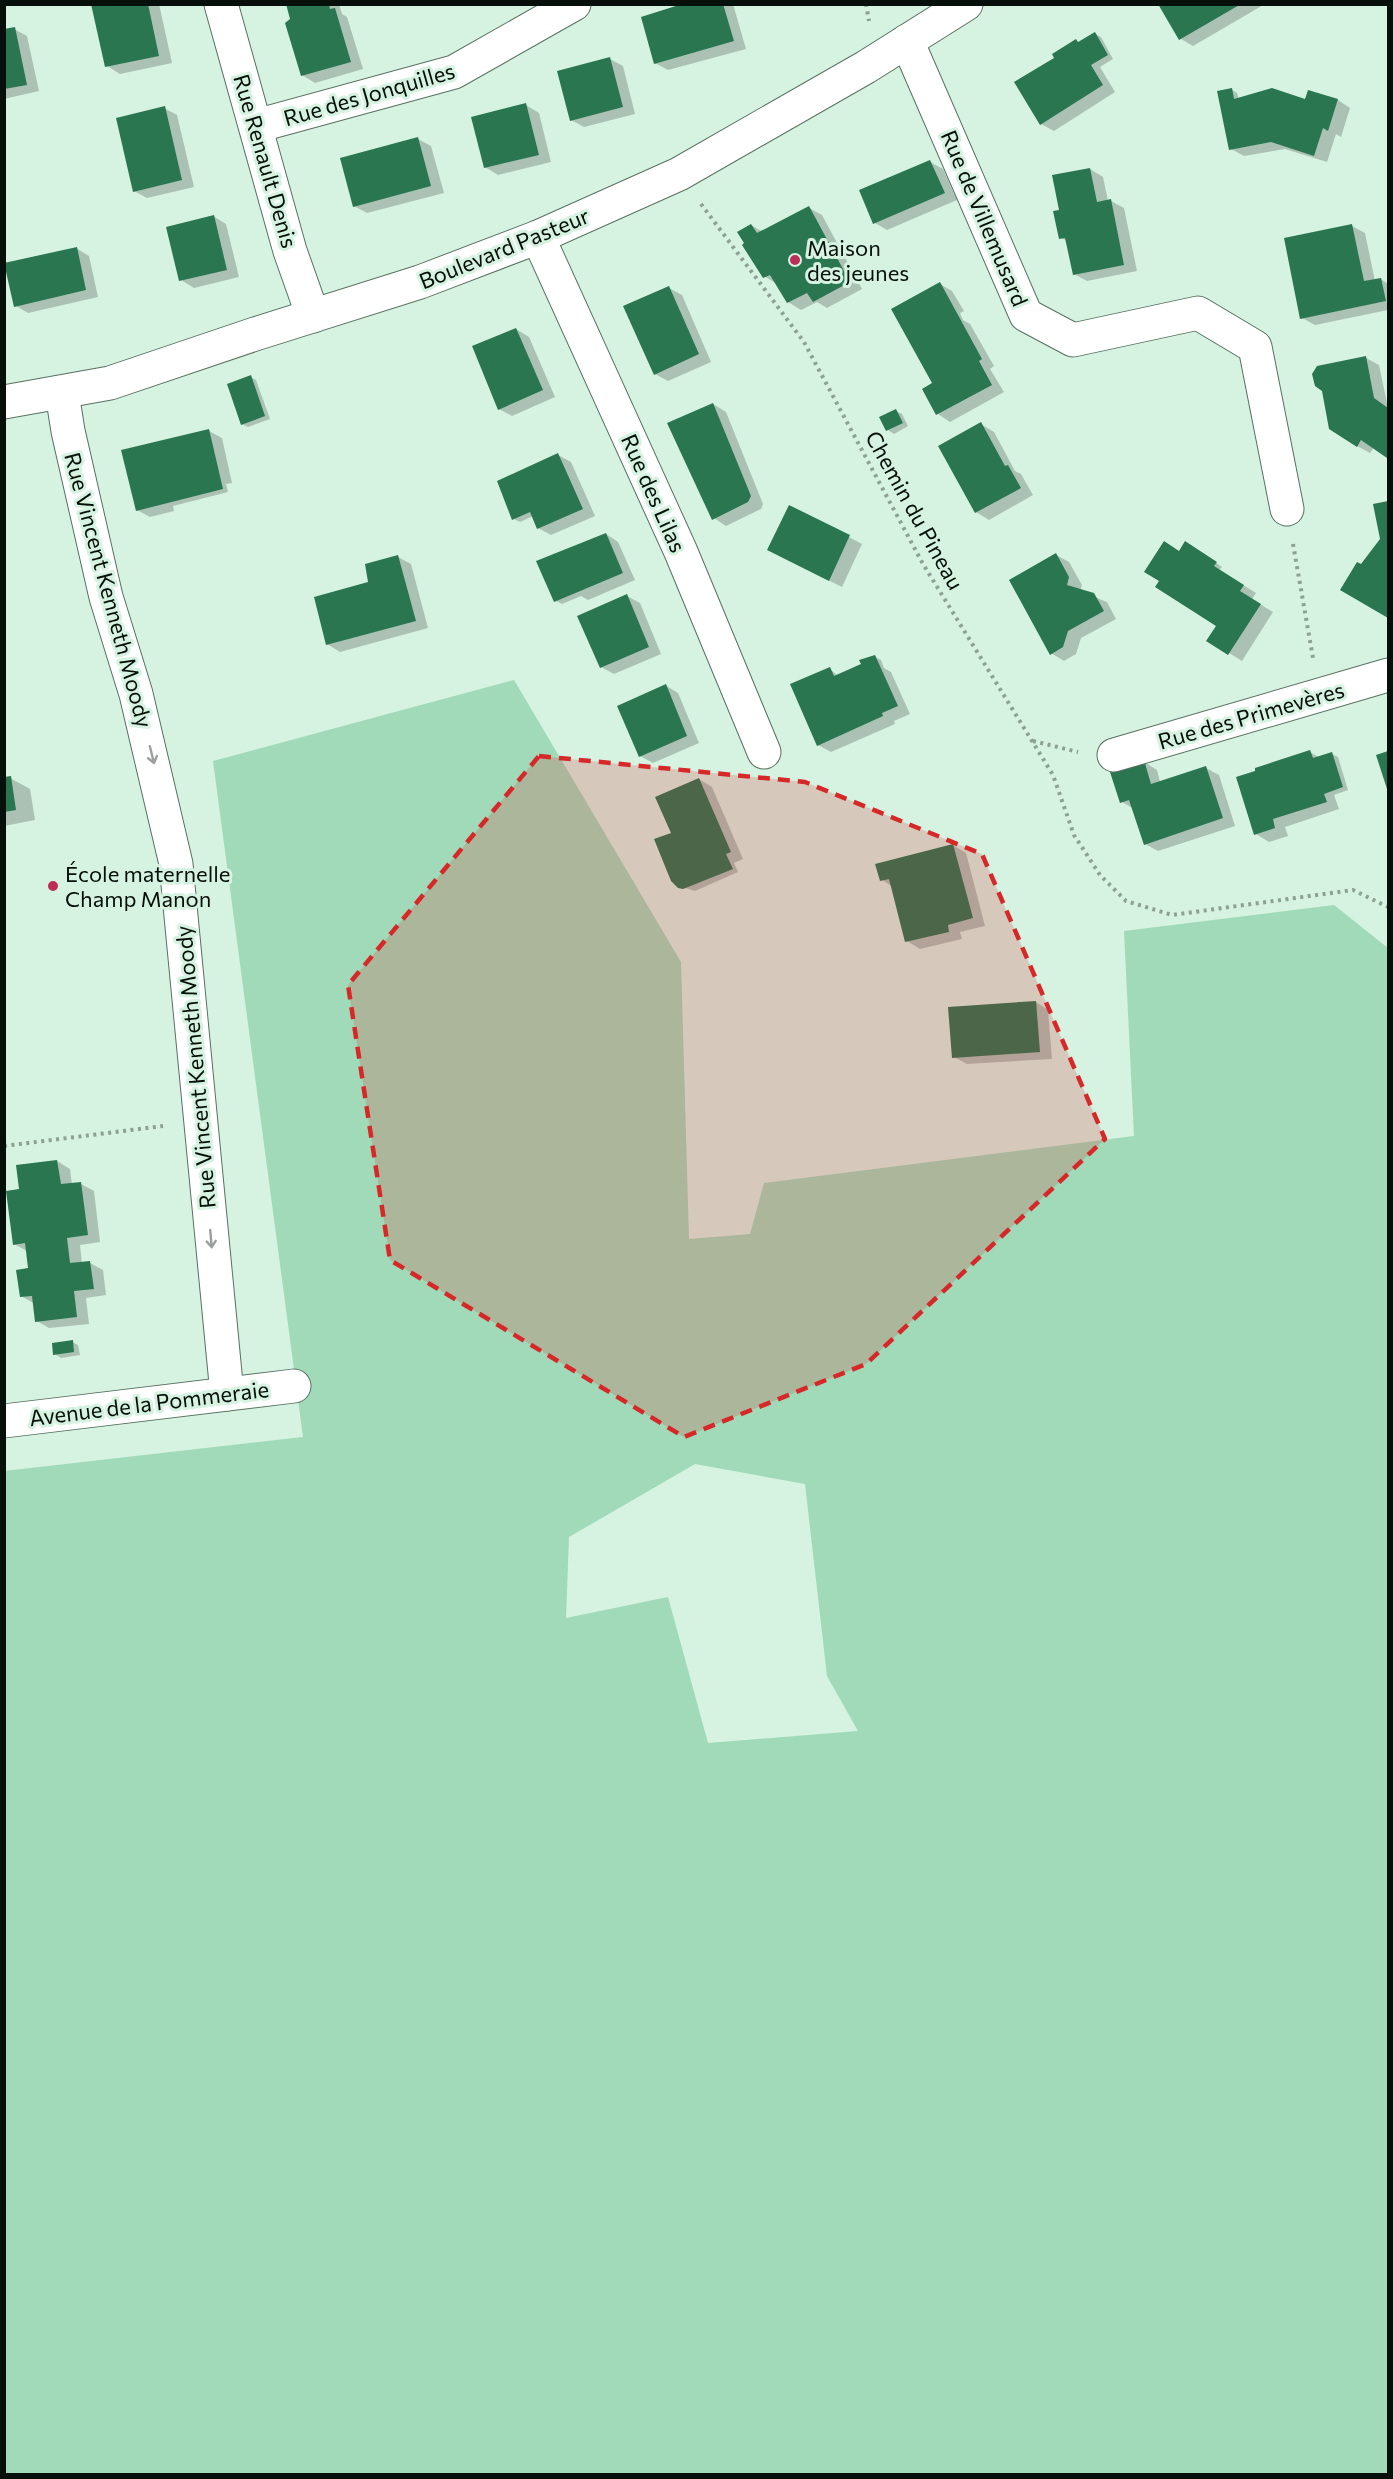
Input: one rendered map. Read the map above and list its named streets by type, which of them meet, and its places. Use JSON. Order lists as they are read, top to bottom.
{
  "streets": {
    "street": [
      "Rue des Jonquilles",
      "Rue Renault Denis",
      "Rue de Villemusard",
      "Boulevard Pasteur",
      "Rue des Lilas",
      "Rue Vincent Kenneth Moody",
      "Rue des Primevères",
      "Avenue de la Pommeraie"
    ],
    "path": ["Chemin du Pineau"]
  },
  "crossings": [
    ["Rue des Jonquilles", "Rue Renault Denis"],
    ["Rue Renault Denis", "Boulevard Pasteur"],
    ["Rue de Villemusard", "Boulevard Pasteur"],
    ["Boulevard Pasteur", "Rue des Lilas"],
    ["Boulevard Pasteur", "Chemin du Pineau"],
    ["Boulevard Pasteur", "Rue Vincent Kenneth Moody"],
    ["Rue Vincent Kenneth Moody", "Avenue de la Pommeraie"]
  ],
  "one_way": ["Rue Vincent Kenneth Moody"],
  "places": ["Maison des jeunes", "École maternelle Champ Manon"]
}
